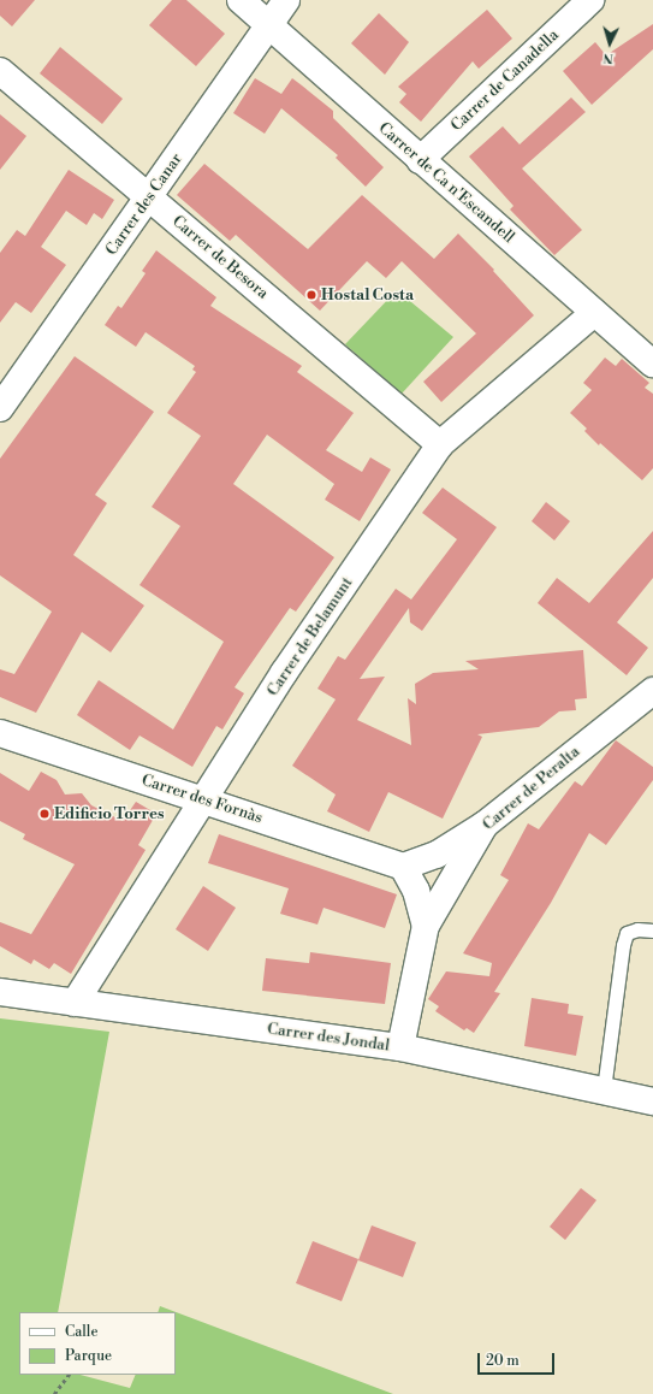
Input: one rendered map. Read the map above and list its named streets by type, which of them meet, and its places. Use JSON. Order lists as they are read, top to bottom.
{
  "streets": {
    "street": [
      "Carrer de Canadella",
      "Carrer de Ca n'Escandell",
      "Carrer des Canar",
      "Carrer de Besora",
      "Carrer de Belamunt",
      "Carrer de Peralta",
      "Carrer des Fornàs",
      "Carrer des Jondal"
    ]
  },
  "crossings": [
    ["Carrer de Canadella", "Carrer de Ca n'Escandell"],
    ["Carrer de Ca n'Escandell", "Carrer des Canar"],
    ["Carrer de Ca n'Escandell", "Carrer de Belamunt"],
    ["Carrer des Canar", "Carrer de Besora"],
    ["Carrer de Besora", "Carrer de Belamunt"],
    ["Carrer de Belamunt", "Carrer des Fornàs"],
    ["Carrer de Belamunt", "Carrer des Jondal"],
    ["Carrer de Peralta", "Carrer des Jondal"]
  ],
  "places": ["Hostal Costa", "Edificio Torres"],
  "legend": ["Calle", "Parque"],
  "scale_bar": "20 m",
  "north": "bottom"
}
